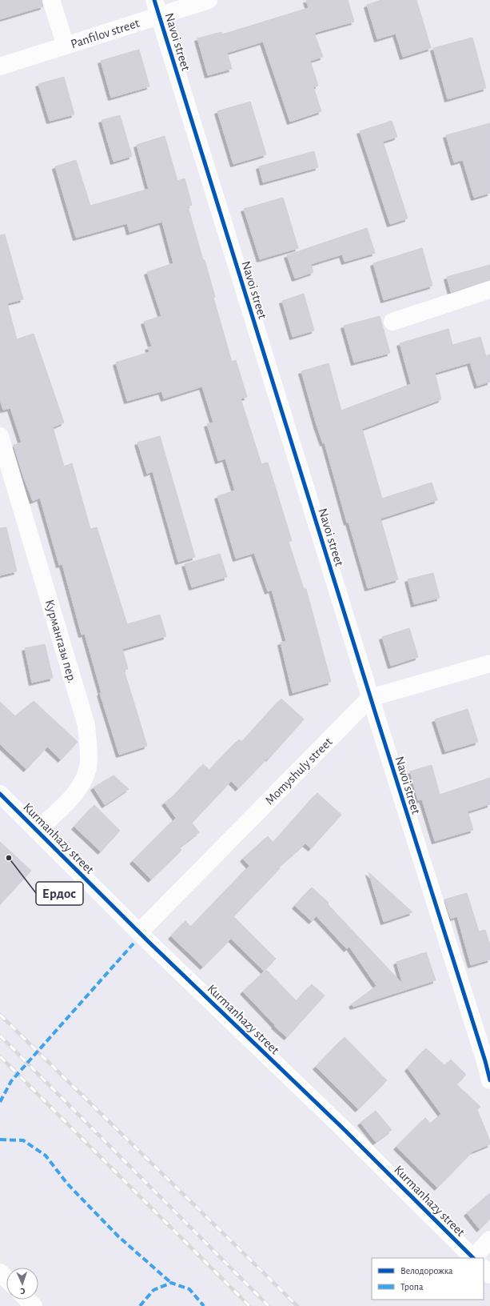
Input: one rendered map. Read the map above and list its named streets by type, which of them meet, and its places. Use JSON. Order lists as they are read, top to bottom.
{
  "streets": {
    "street": [
      "Panfilov street",
      "Navoi street",
      "Курмангазы пер.",
      "Momyshuly street",
      "Kurmanhazy street"
    ]
  },
  "crossings": [
    ["Panfilov street", "Navoi street"],
    ["Navoi street", "Momyshuly street"],
    ["Курмангазы пер.", "Kurmanhazy street"],
    ["Momyshuly street", "Kurmanhazy street"]
  ],
  "places": ["Ердос"],
  "legend": ["Велодорожка", "Тропа"],
  "north": "bottom"
}
